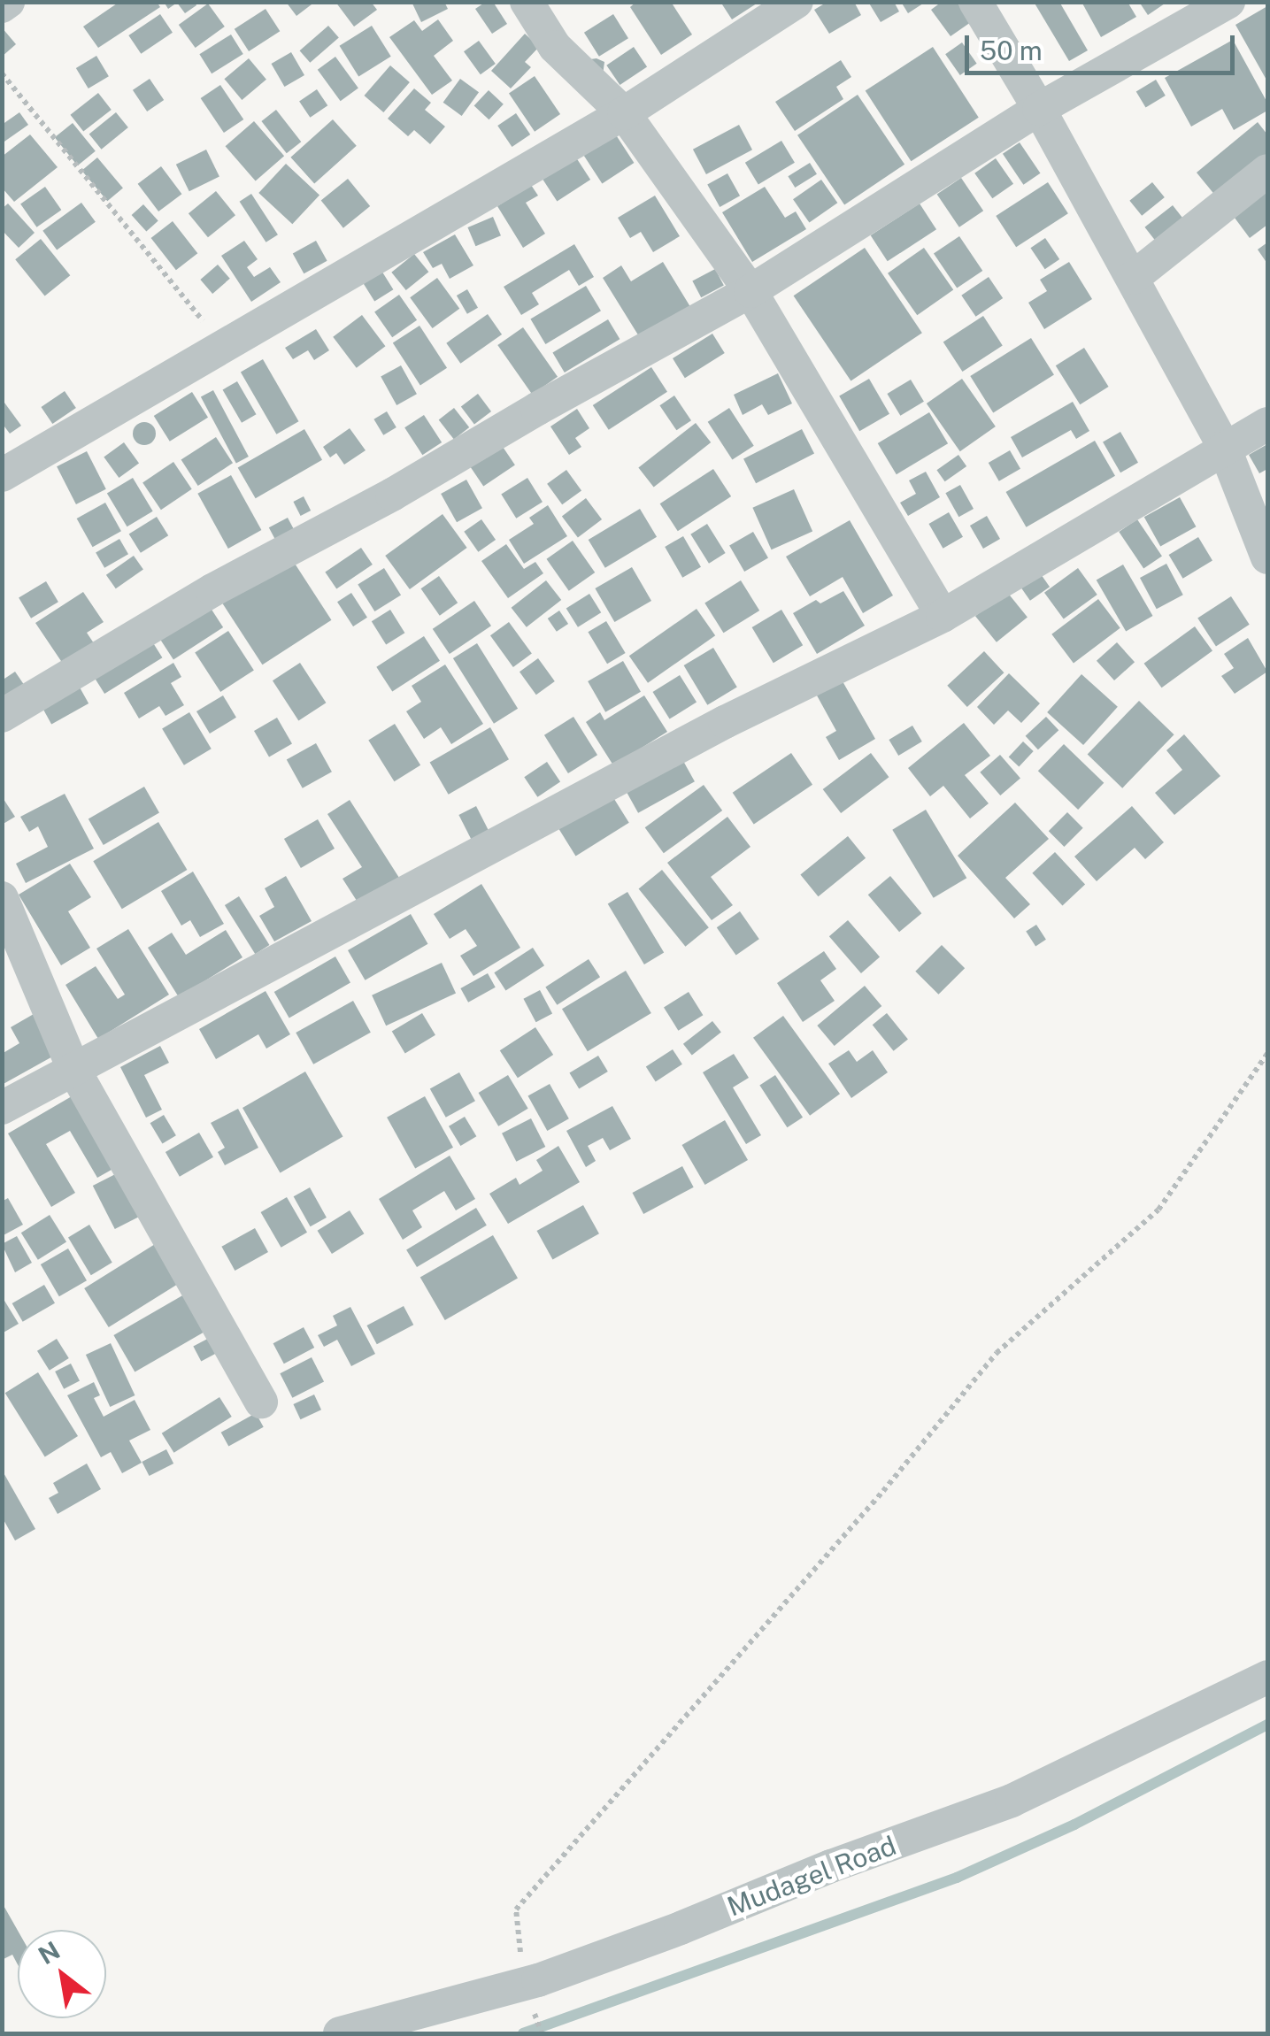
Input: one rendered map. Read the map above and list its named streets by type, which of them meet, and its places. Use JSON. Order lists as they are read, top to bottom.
{
  "streets": {
    "street": ["Mudagel Road"]
  },
  "scale_bar": "50 m",
  "north": "top left"
}
